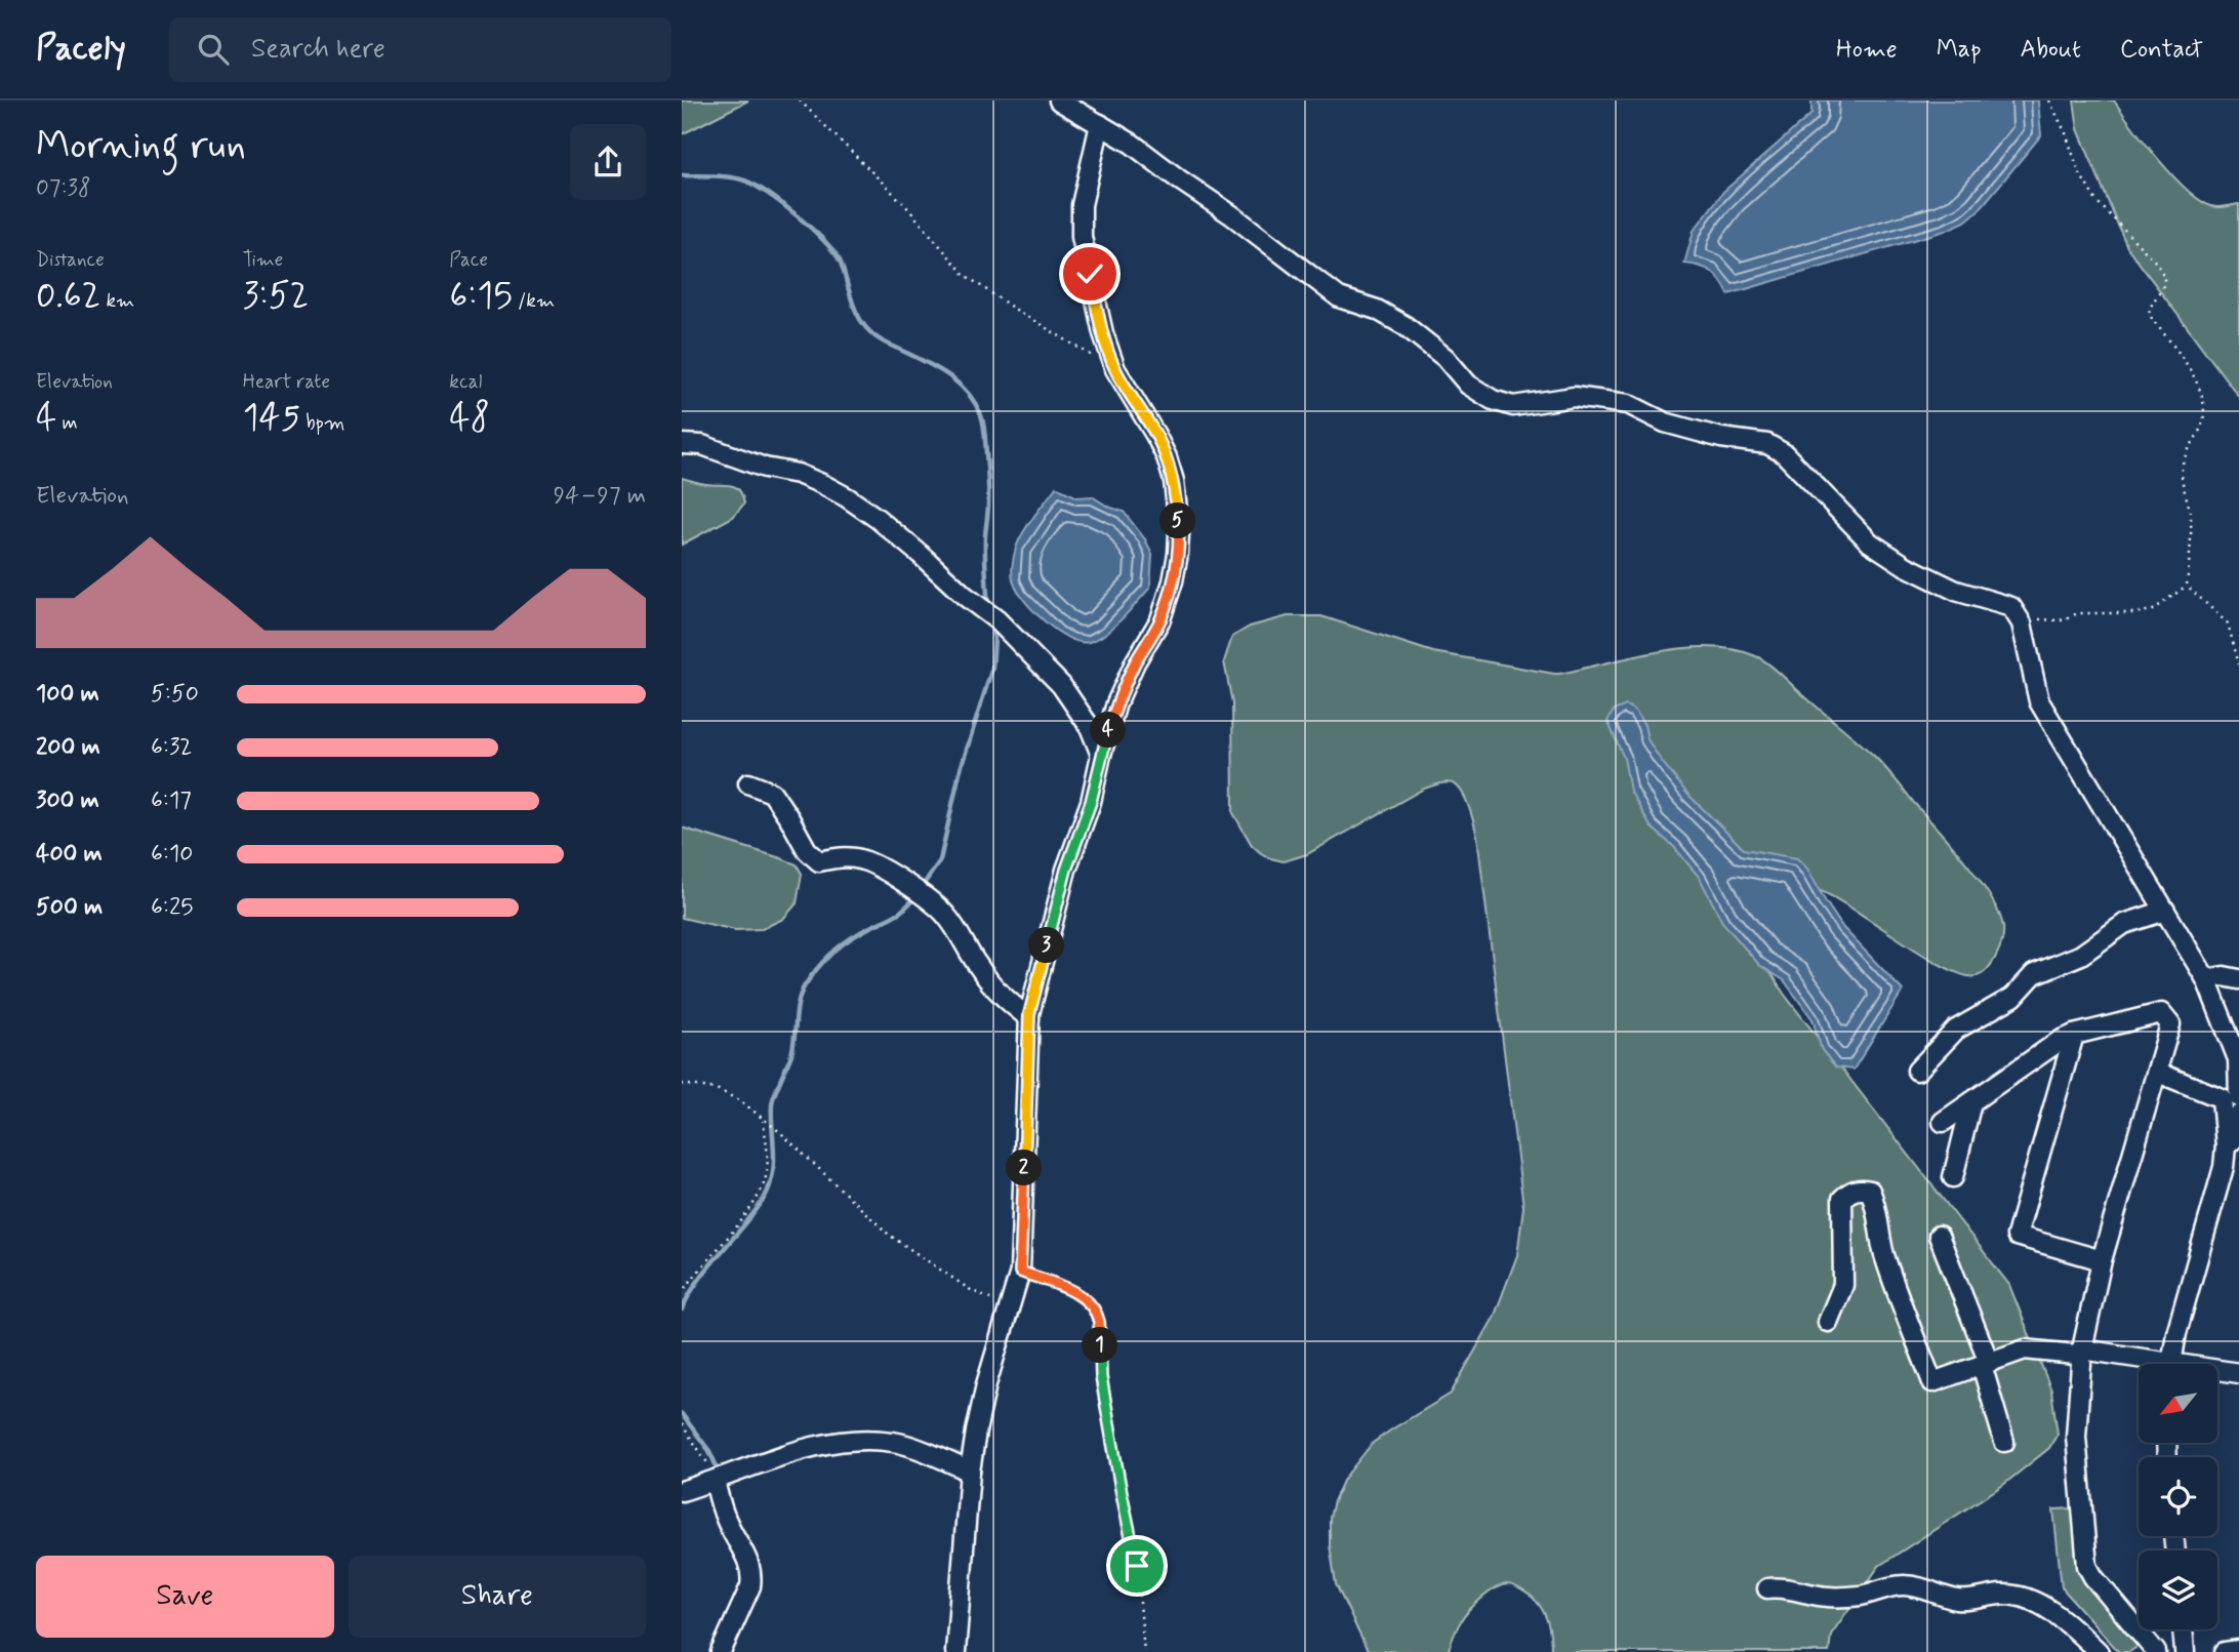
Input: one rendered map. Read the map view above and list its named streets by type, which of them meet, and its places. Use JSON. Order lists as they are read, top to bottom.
{
  "north": "bottom left",
  "page": {
    "header": "Pacely",
    "search": "Search here",
    "nav": [
      "Home",
      "Map",
      "About",
      "Contact"
    ],
    "heading": ["Morning run", "07:38"],
    "stats": [
      ["Distance", "0.62 km"],
      ["Time", "3:52"],
      ["Pace", "6:15 /km"],
      ["Elevation", "4 m"],
      ["Heart rate", "145 bpm"],
      ["kcal", "48"]
    ],
    "chart": ["Elevation", "94–97 m"],
    "pins": [
      "5",
      "4",
      "3",
      "2",
      "1"
    ],
    "list": [
      {
        "name": "100 m",
        "note": "5:50"
      },
      {
        "name": "200 m",
        "note": "6:32"
      },
      {
        "name": "300 m",
        "note": "6:17"
      },
      {
        "name": "400 m",
        "note": "6:10"
      },
      {
        "name": "500 m",
        "note": "6:25"
      }
    ],
    "buttons": ["Save", "Share"]
  }
}
